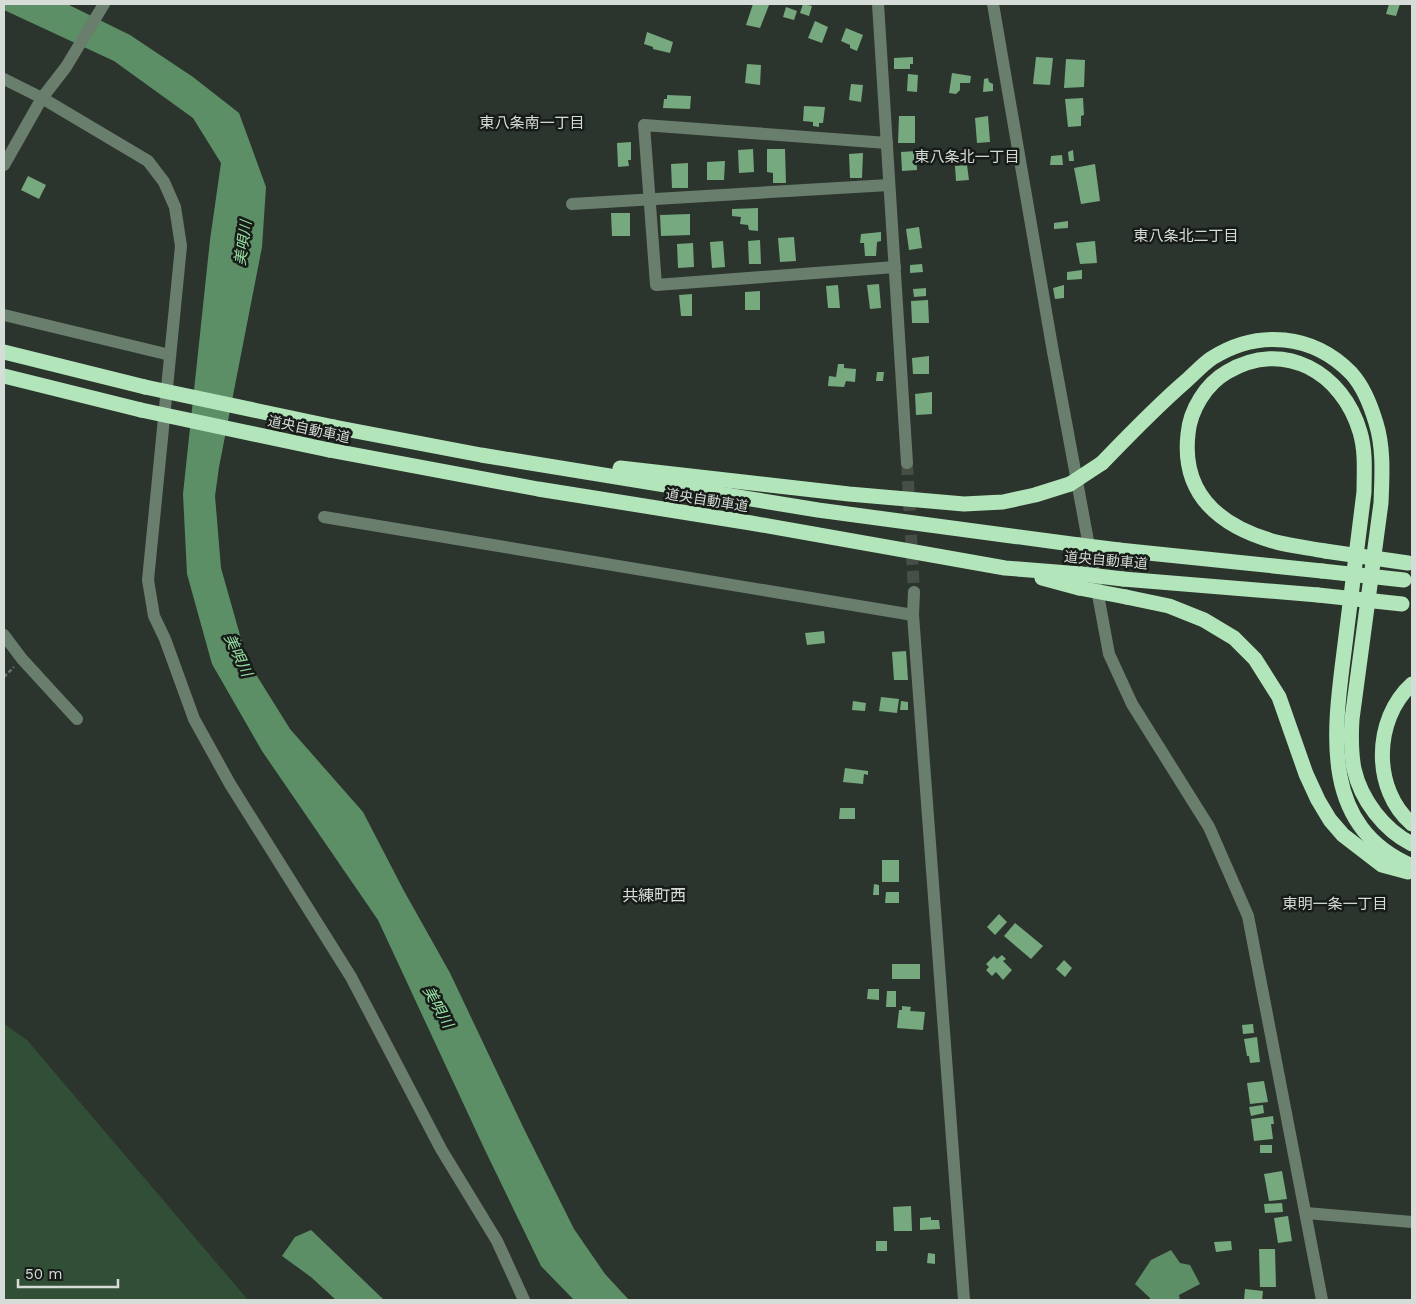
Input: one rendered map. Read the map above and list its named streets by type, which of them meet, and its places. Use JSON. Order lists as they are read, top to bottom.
{
  "streets": {
    "highway": ["道央自動車道"]
  },
  "districts": [
    "東八条南一丁目",
    "東八条北一丁目",
    "東八条北二丁目",
    "共練町西",
    "東明一条一丁目"
  ],
  "water": ["美唄川"],
  "scale_bar": "50 m"
}
